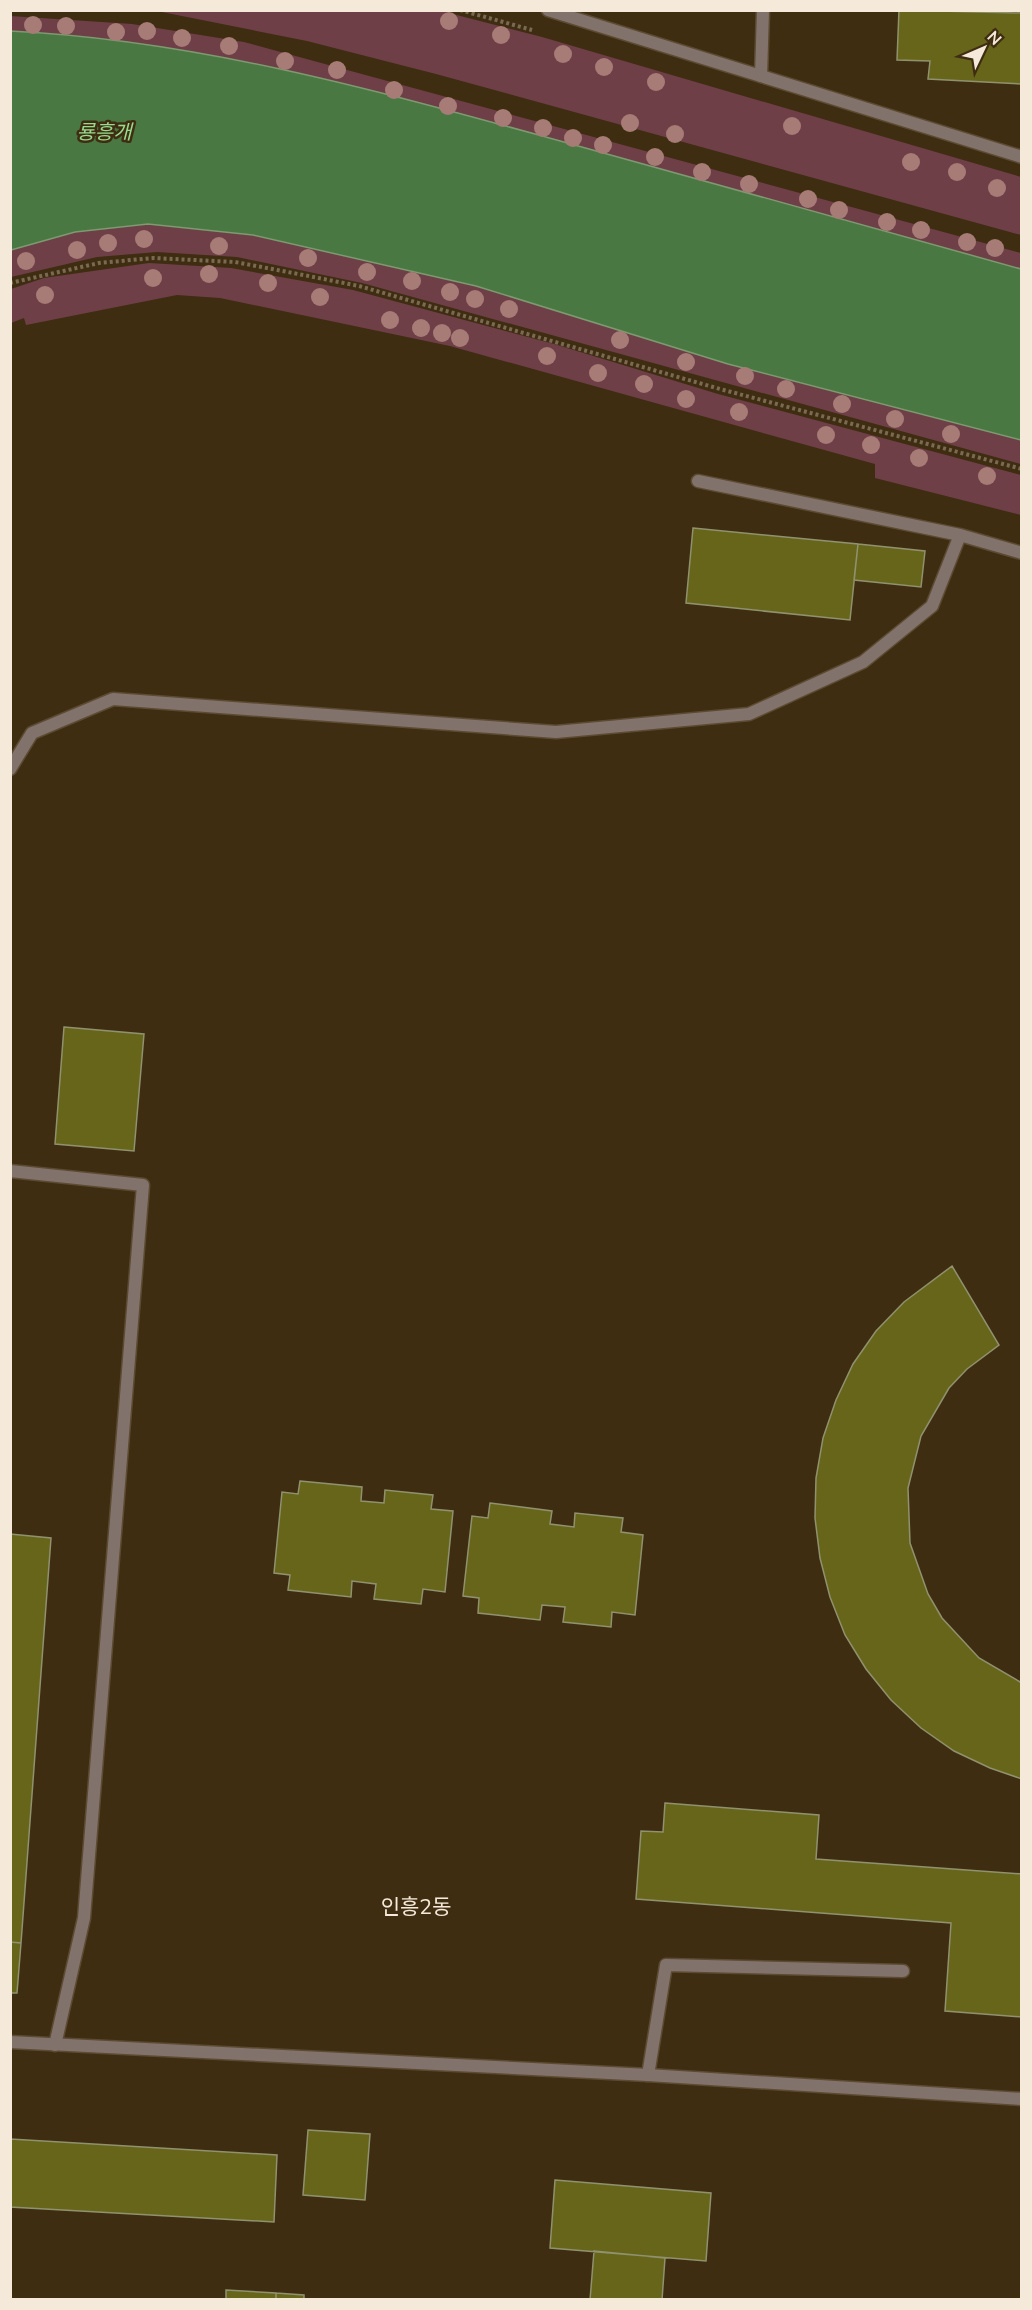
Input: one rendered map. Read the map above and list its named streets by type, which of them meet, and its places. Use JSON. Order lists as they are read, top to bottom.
{
  "districts": ["인흥2동"],
  "water": ["룡흥개"],
  "north": "top right"
}
